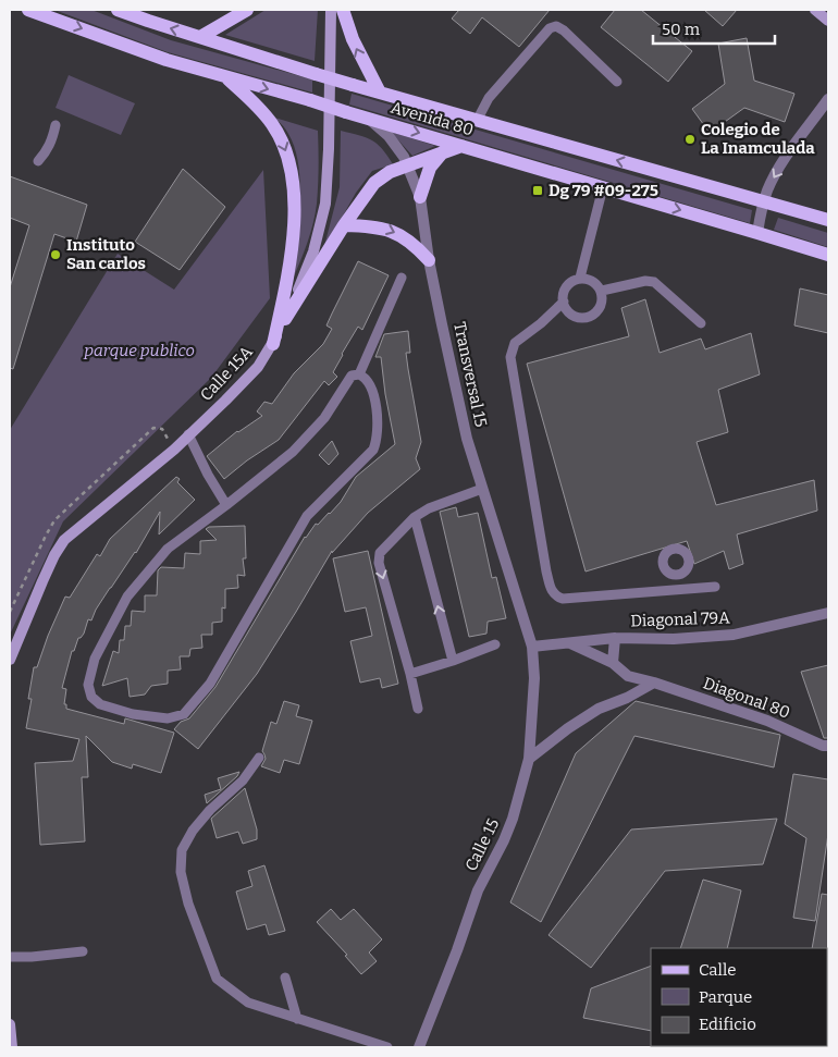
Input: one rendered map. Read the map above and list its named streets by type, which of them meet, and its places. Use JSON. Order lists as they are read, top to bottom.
{
  "streets": {
    "main road": ["Avenida 80"],
    "street": [
      "Calle 15A",
      "Transversal 15",
      "Diagonal 79A",
      "Diagonal 80",
      "Calle 15"
    ]
  },
  "crossings": [
    ["Avenida 80", "Transversal 15"],
    ["Transversal 15", "Diagonal 79A"],
    ["Transversal 15", "Calle 15"],
    ["Diagonal 79A", "Diagonal 80"],
    ["Diagonal 79A", "Calle 15"]
  ],
  "parks": ["parque publico"],
  "places": {
    "other": ["Colegio de La Inamculada", "Instituto San carlos"],
    "transit": ["Dg 79 #09-275"]
  },
  "legend": ["Calle", "Parque", "Edificio"],
  "scale_bar": "50 m"
}
